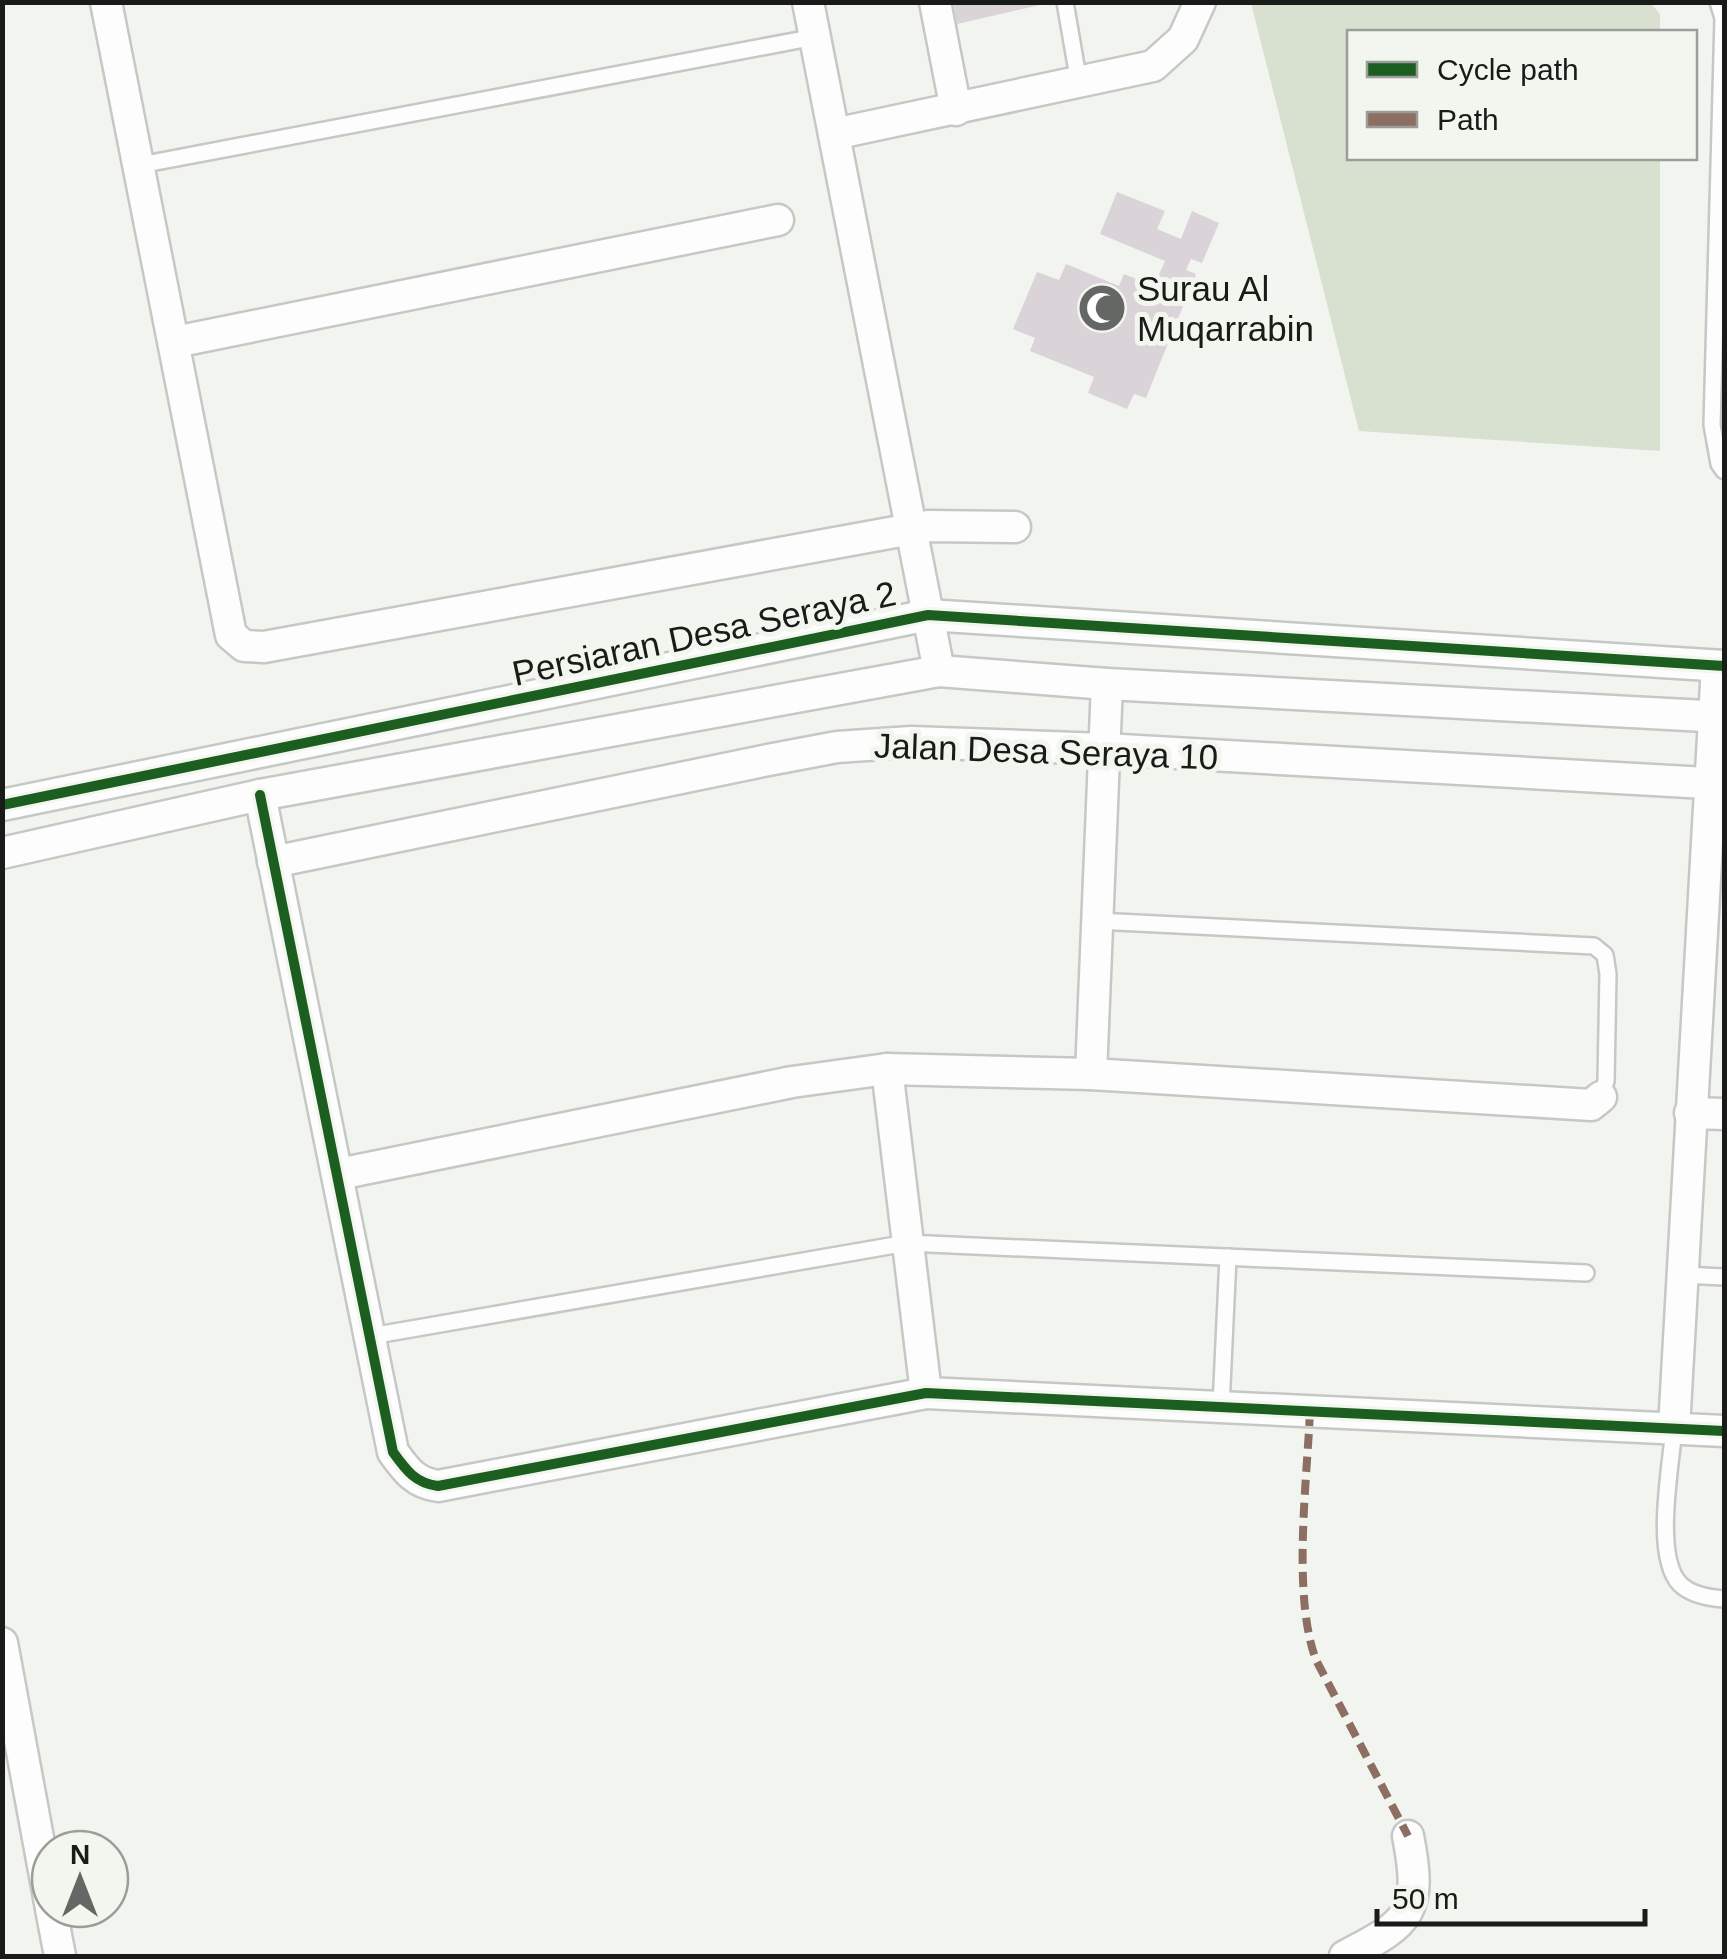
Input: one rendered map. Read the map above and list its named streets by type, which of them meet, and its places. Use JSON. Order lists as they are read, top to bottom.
{
  "streets": {
    "street": ["Persiaran Desa Seraya 2", "Jalan Desa Seraya 10"]
  },
  "places": {
    "mosque": ["Surau Al Muqarrabin"]
  },
  "legend": ["Cycle path", "Path"],
  "scale_bar": "50 m",
  "north": "top"
}
